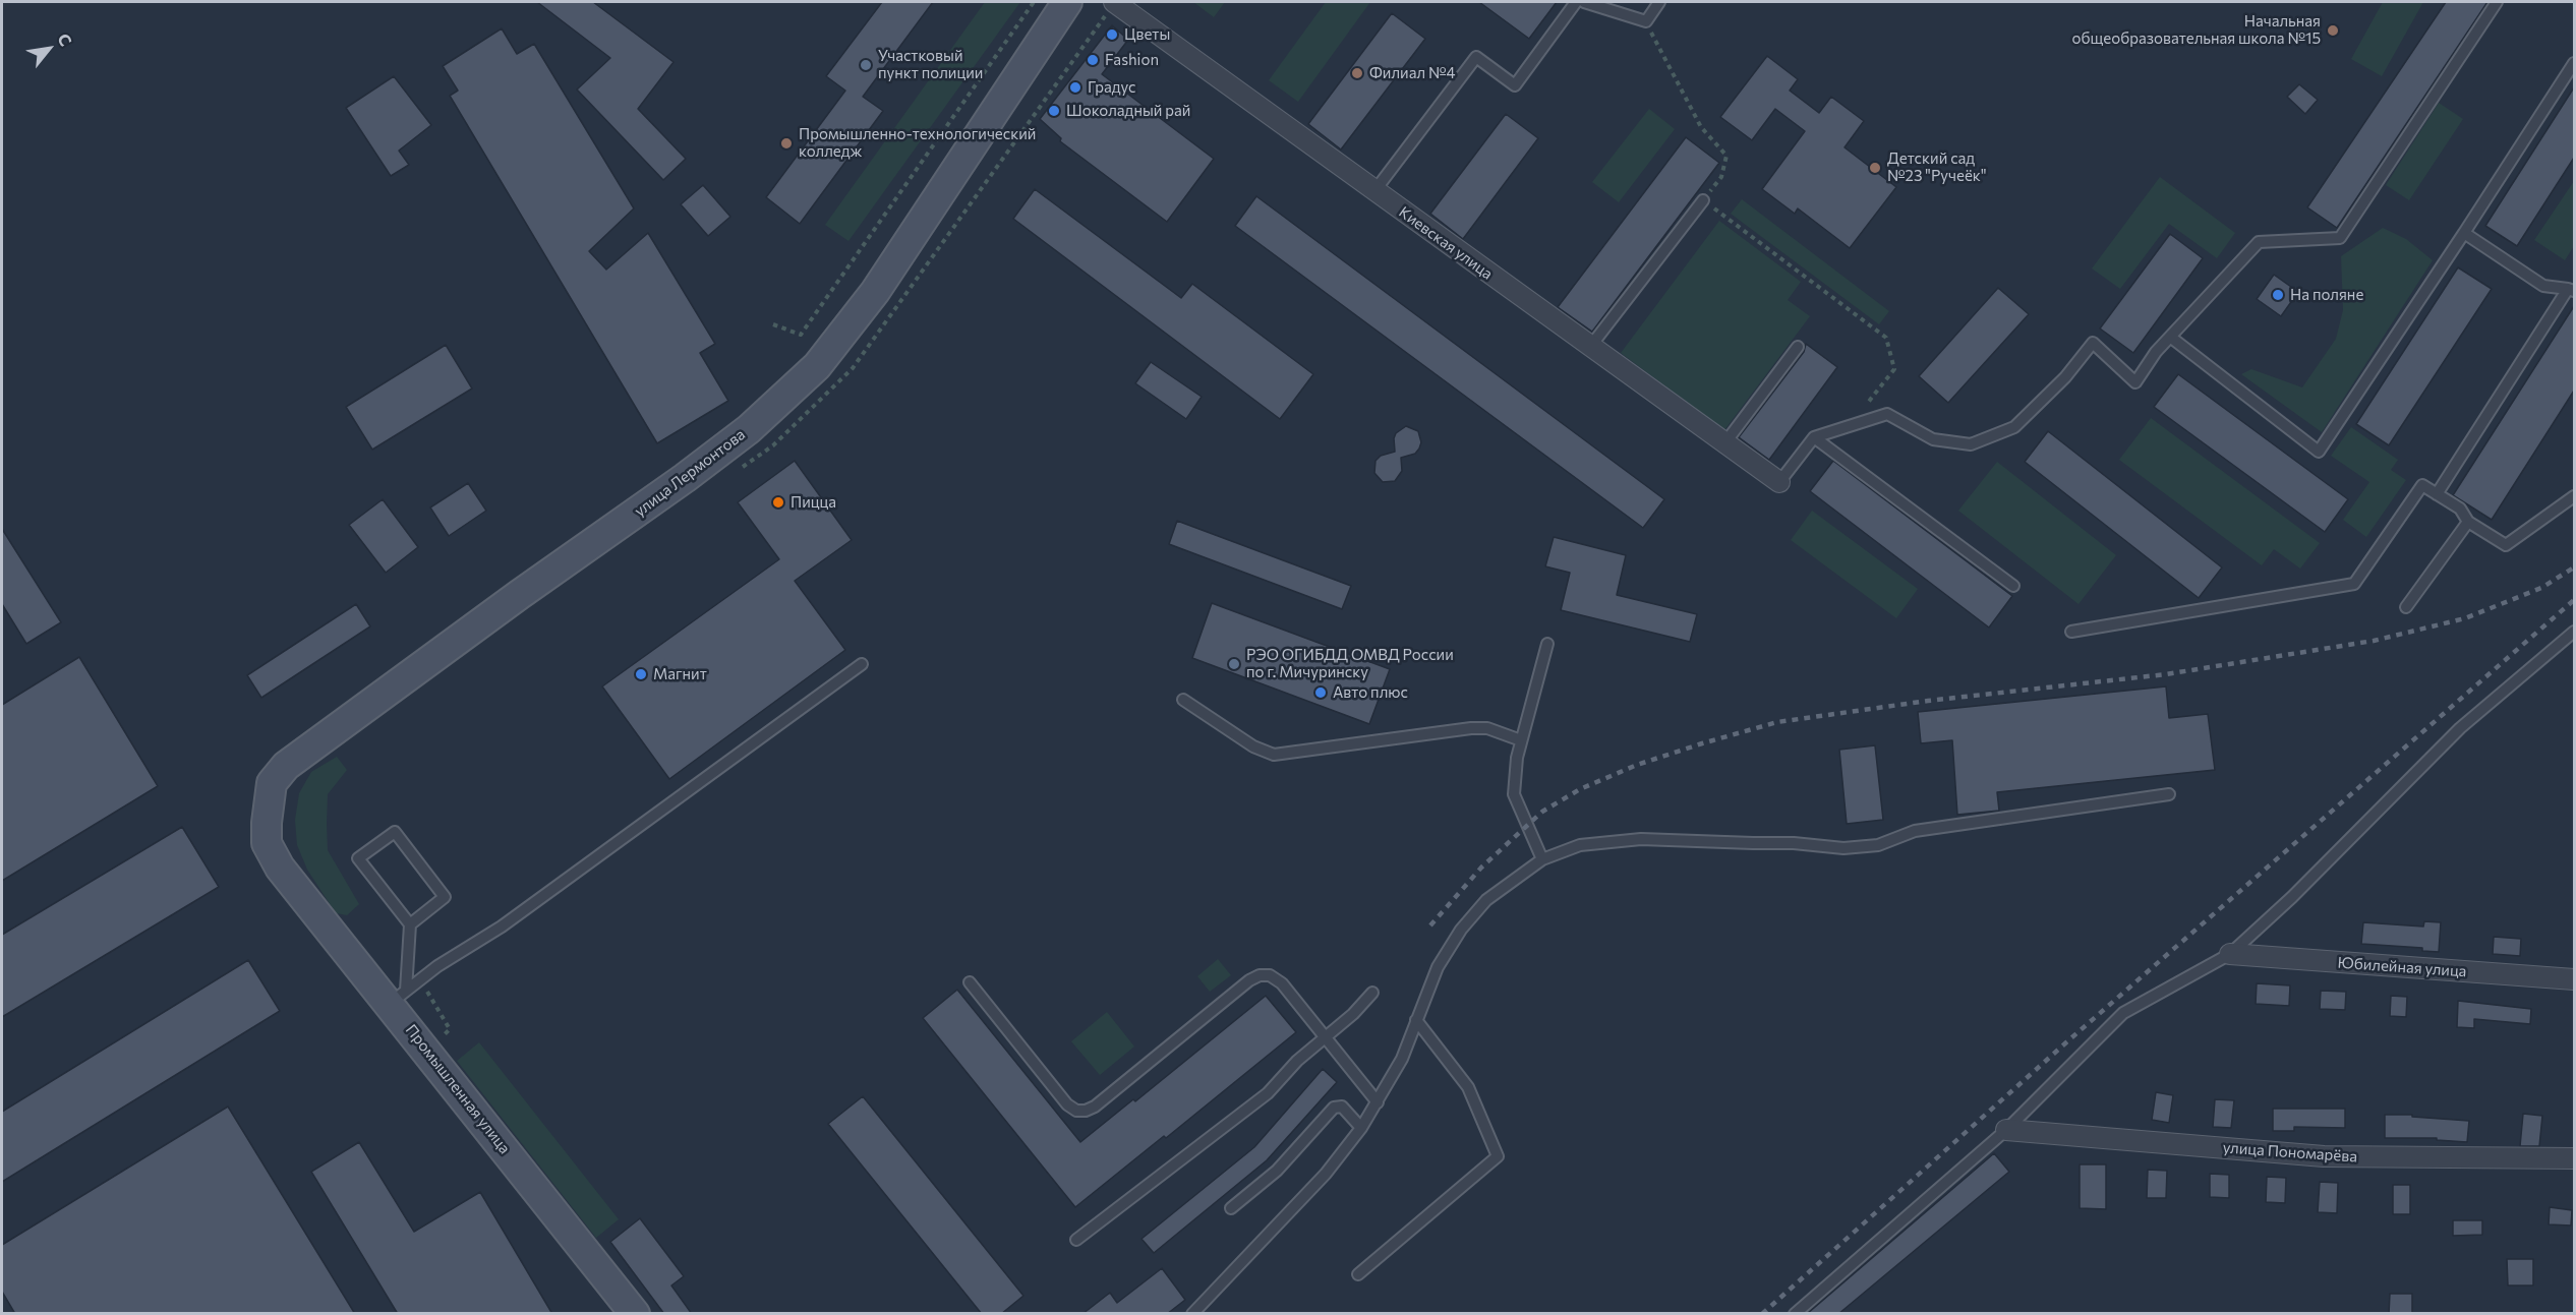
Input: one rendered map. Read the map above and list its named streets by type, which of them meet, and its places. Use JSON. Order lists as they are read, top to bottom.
{
  "streets": {
    "street": [
      "Киевская улица",
      "улица Лермонтова",
      "Юбилейная улица",
      "Промышленная улица",
      "улица Пономарёва"
    ]
  },
  "crossings": [
    ["улица Лермонтова", "Промышленная улица"]
  ],
  "places": [
    "Начальная общеобразовательная школа №15",
    "Цветы",
    "Fashion",
    "Участковый пункт полиции",
    "Филиал №4",
    "Градус",
    "Шоколадный рай",
    "Промышленно-технологический колледж",
    "Детский сад №23 \"Ручеёк\"",
    "На поляне",
    "Пицца",
    "РЭО ОГИБДД ОМВД России по г. Мичуринску",
    "Магнит",
    "Авто плюс"
  ],
  "north": "top right"
}
